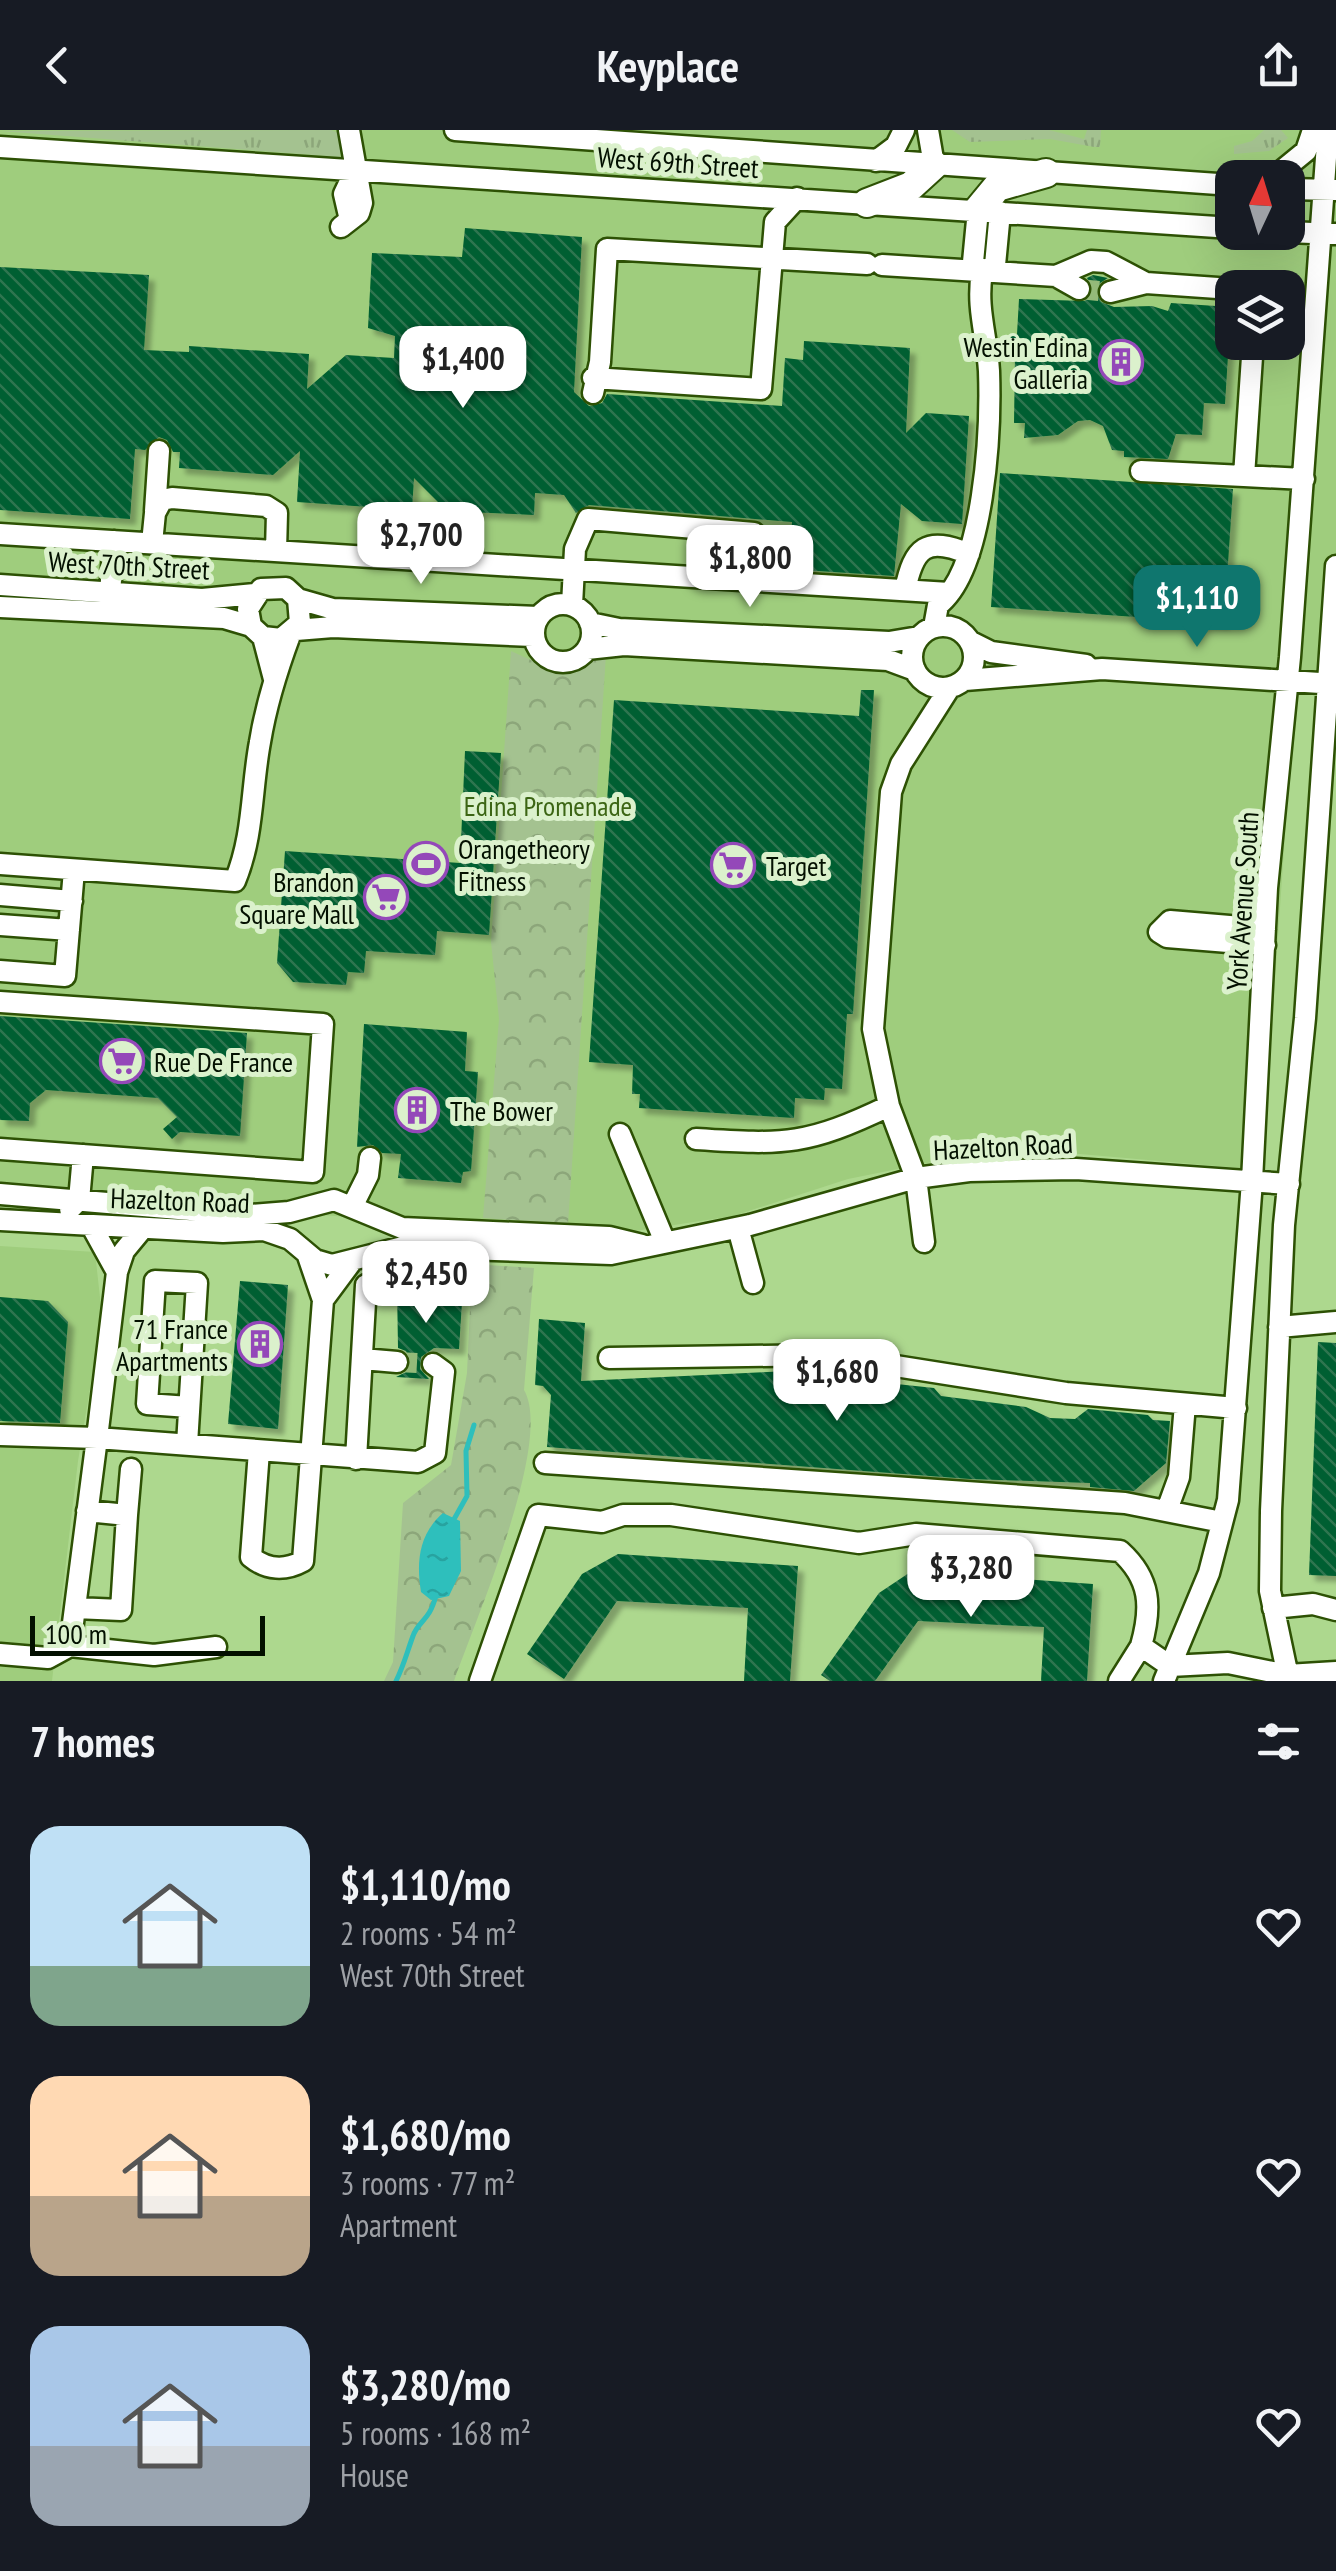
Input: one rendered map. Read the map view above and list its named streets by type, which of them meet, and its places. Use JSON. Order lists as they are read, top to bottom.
{
  "streets": {
    "street": [
      "West 69th Street",
      "West 70th Street",
      "York Avenue South",
      "Hazelton Road"
    ]
  },
  "crossings": [
    ["York Avenue South", "Hazelton Road"]
  ],
  "parks": ["Edina Promenade"],
  "places": {
    "building": ["Westin Edina Galleria", "The Bower", "71 France Apartments"],
    "sports": ["Orangetheory Fitness"],
    "supermarket": ["Target", "Brandon Square Mall", "Rue De France"]
  },
  "scale_bar": "100 m",
  "north": "top",
  "page": {
    "header": "Keyplace",
    "price": [
      "$1,400",
      "$2,700",
      "$1,800",
      "$1,110",
      "$2,450",
      "$1,680",
      "$3,280"
    ],
    "scale": "100 m",
    "heading": "7 homes",
    "list": [
      {
        "name": "$1,110/mo",
        "note": "2 rooms · 54 m² · West 70th Street"
      },
      {
        "name": "$1,680/mo",
        "note": "3 rooms · 77 m² · Apartment"
      },
      {
        "name": "$3,280/mo",
        "note": "5 rooms · 168 m² · House"
      }
    ]
  }
}
